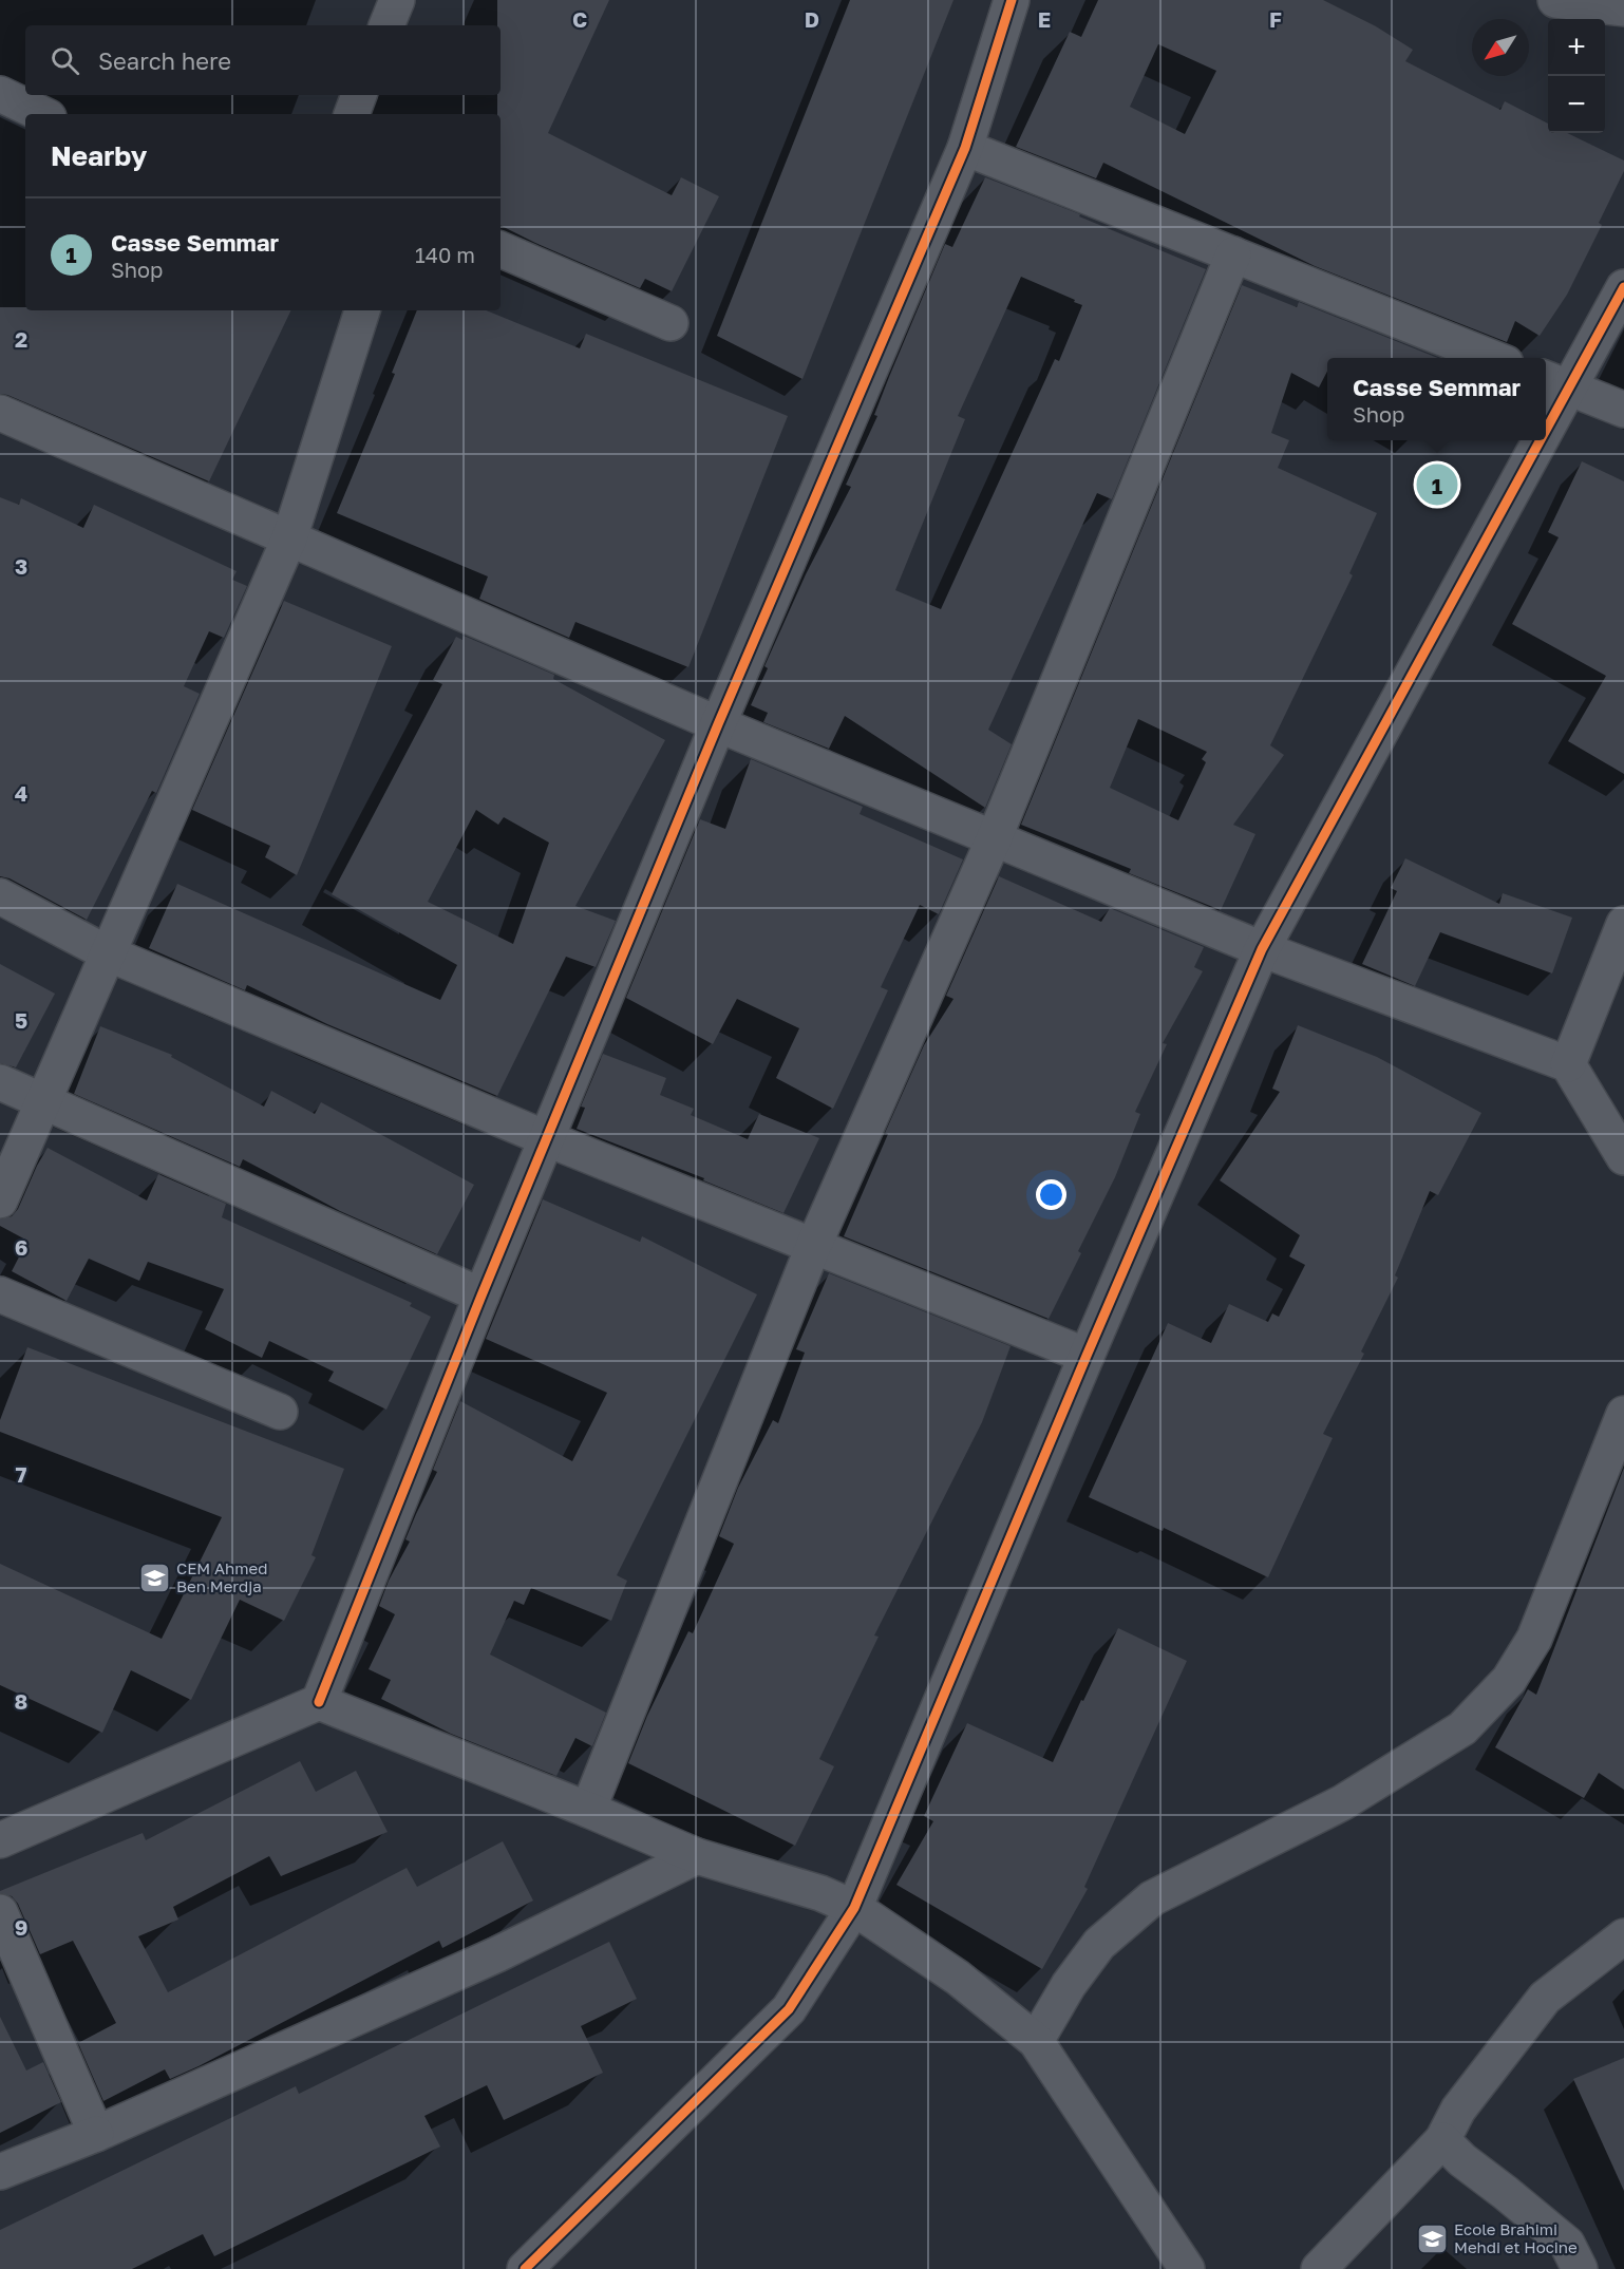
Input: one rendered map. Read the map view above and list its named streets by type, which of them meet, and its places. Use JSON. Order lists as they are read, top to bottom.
{
  "places": {
    "school or university": ["CEM Ahmed Ben Merdja", "Ecole Brahimi Mehdi et Hocine"]
  },
  "north": "bottom left",
  "page": {
    "map_buttons": ["+", "−"],
    "search": "Search here",
    "heading": "Nearby",
    "list": [
      {
        "mark": "1",
        "name": "Casse Semmar",
        "note": "Shop",
        "value": "140 m"
      }
    ],
    "popup": ["Casse Semmar", "Shop"],
    "pins": "1"
  },
  "grid": {
    "columns": [
      "C",
      "D",
      "E",
      "F"
    ],
    "rows": [
      "2",
      "3",
      "4",
      "5",
      "6",
      "7",
      "8",
      "9"
    ]
  }
}
